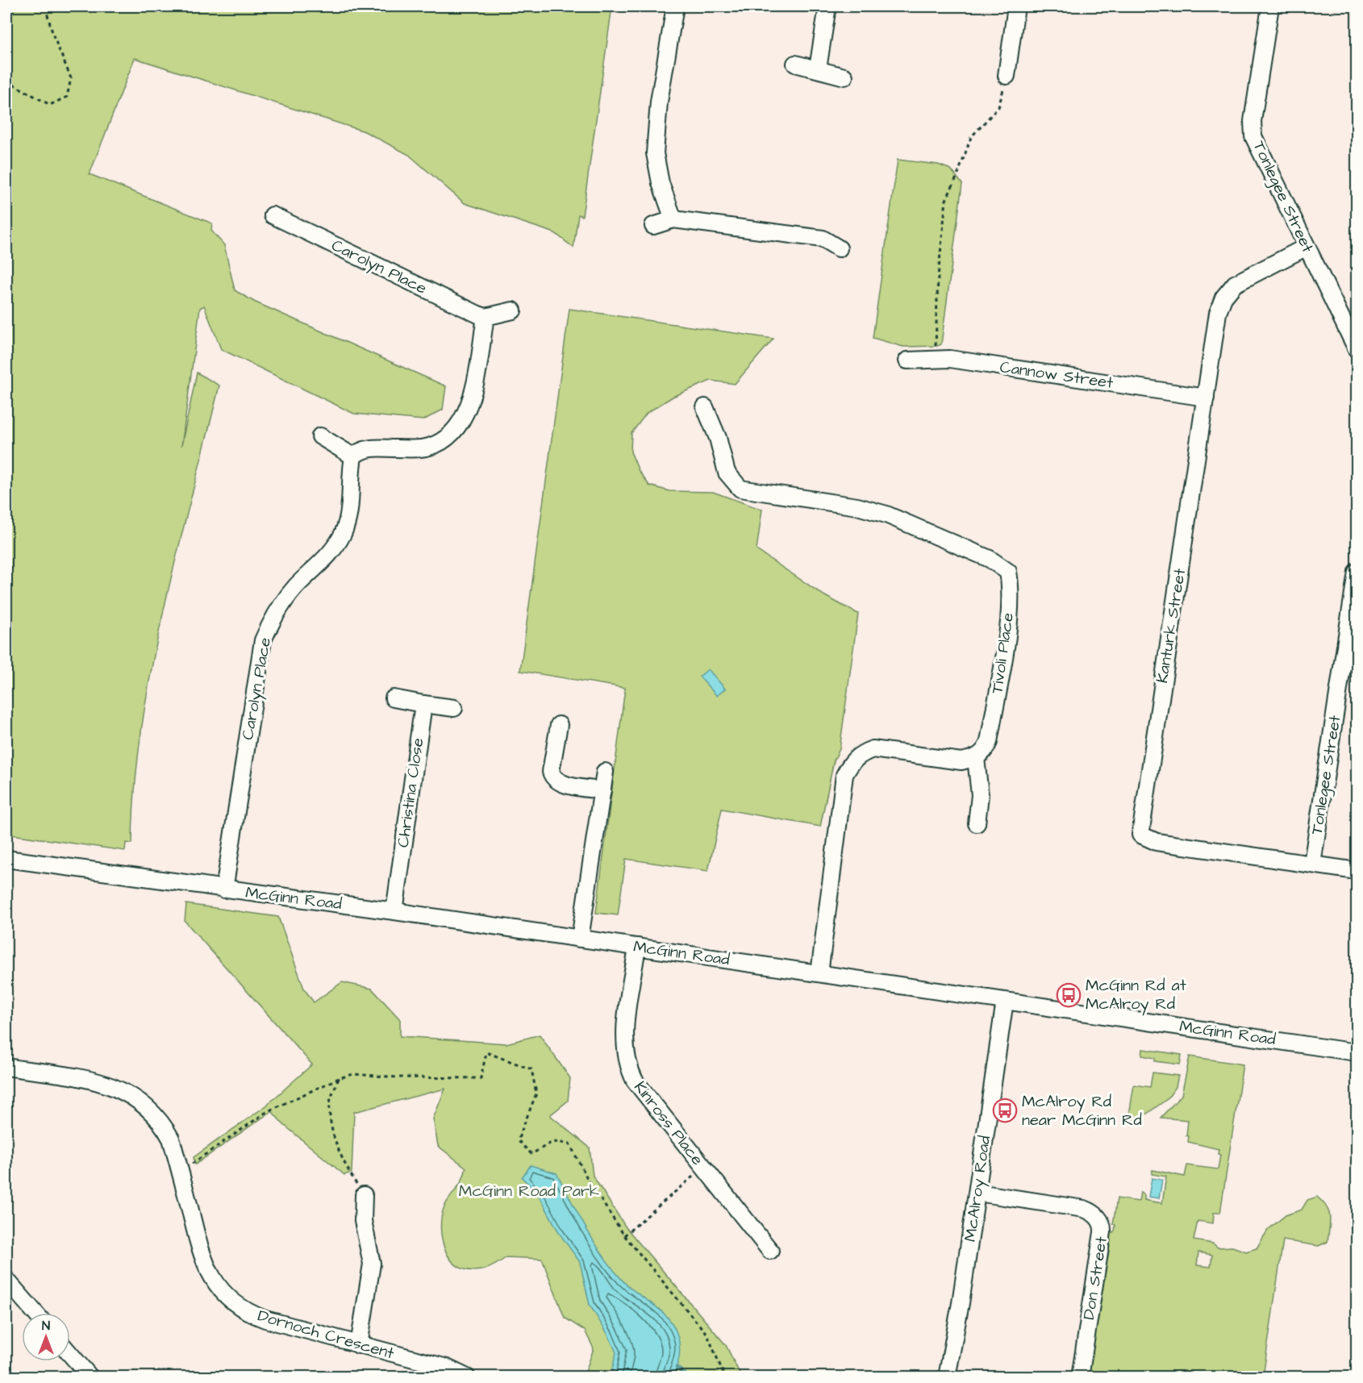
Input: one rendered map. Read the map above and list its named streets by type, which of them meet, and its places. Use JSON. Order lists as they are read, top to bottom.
{
  "streets": {
    "street": [
      "Tonlegee Street",
      "Carolyn Place",
      "Cannow Street",
      "Kanturk Street",
      "Tivoli Place",
      "Christina Close",
      "McGinn Road",
      "Kinross Place",
      "McAlroy Road",
      "Don Street",
      "Dornoch Crescent"
    ]
  },
  "crossings": [
    ["Tonlegee Street", "Kanturk Street"],
    ["Carolyn Place", "McGinn Road"],
    ["Cannow Street", "Kanturk Street"],
    ["Christina Close", "McGinn Road"],
    ["McGinn Road", "Kinross Place"],
    ["McGinn Road", "McAlroy Road"],
    ["McAlroy Road", "Don Street"]
  ],
  "parks": ["McGinn Road Park"],
  "places": {
    "bus stop": ["McGinn Rd at McAlroy Rd", "McAlroy Rd near McGinn Rd"]
  },
  "north": "top"
}
